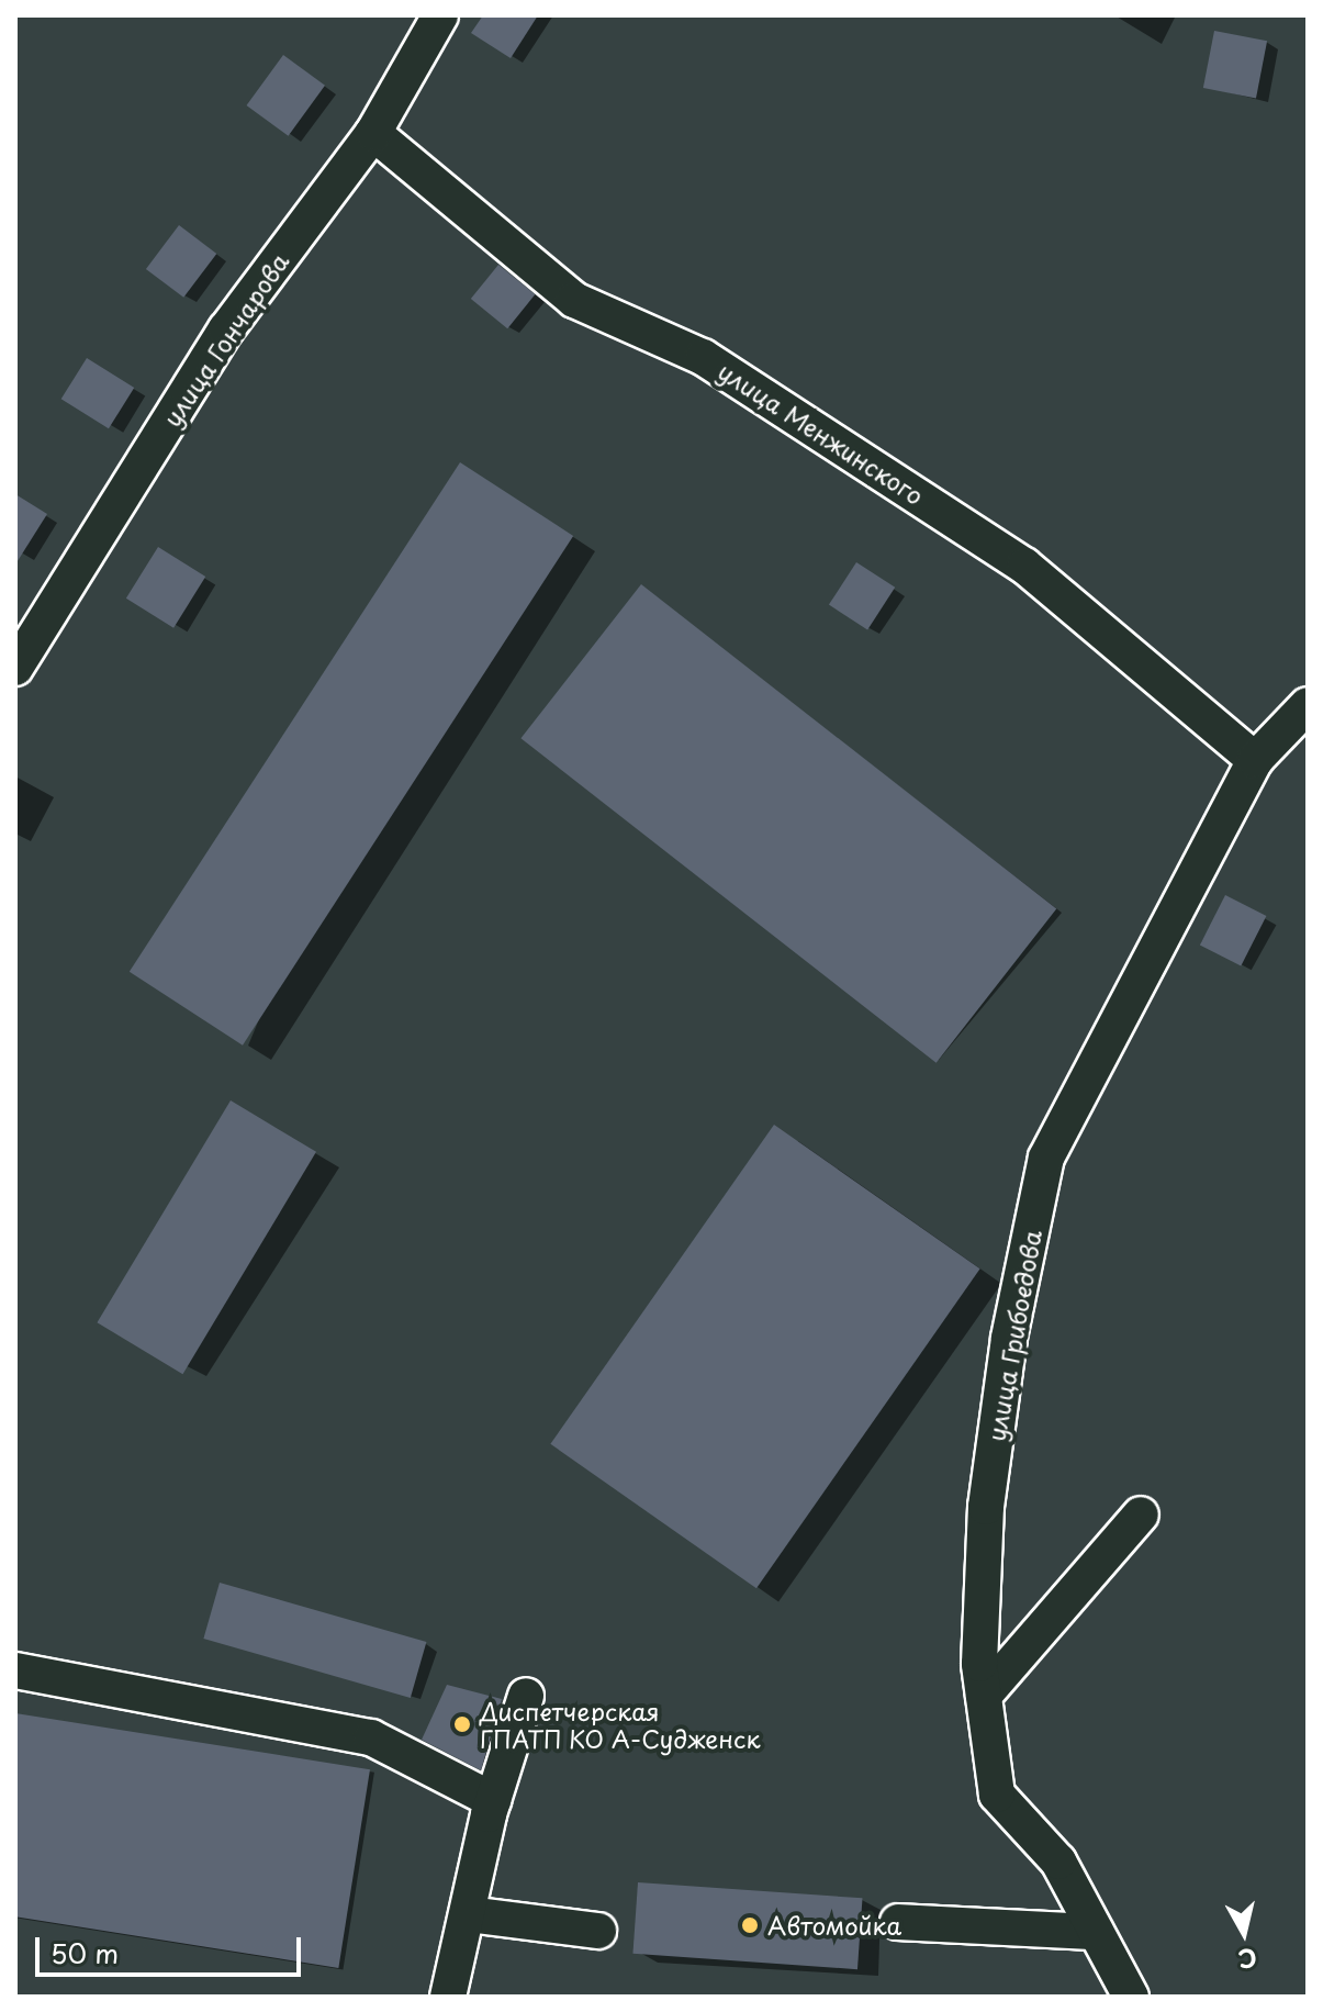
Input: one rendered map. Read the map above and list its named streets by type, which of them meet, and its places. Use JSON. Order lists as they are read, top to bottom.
{
  "streets": {
    "street": ["улица Гончарова", "улица Менжинского", "улица Грибоедова"]
  },
  "crossings": [
    ["улица Гончарова", "улица Менжинского"],
    ["улица Менжинского", "улица Грибоедова"]
  ],
  "places": ["Диспетчерская ГПАТП КО А-Судженск", "Автомойка"],
  "scale_bar": "50 m",
  "north": "bottom"
}
